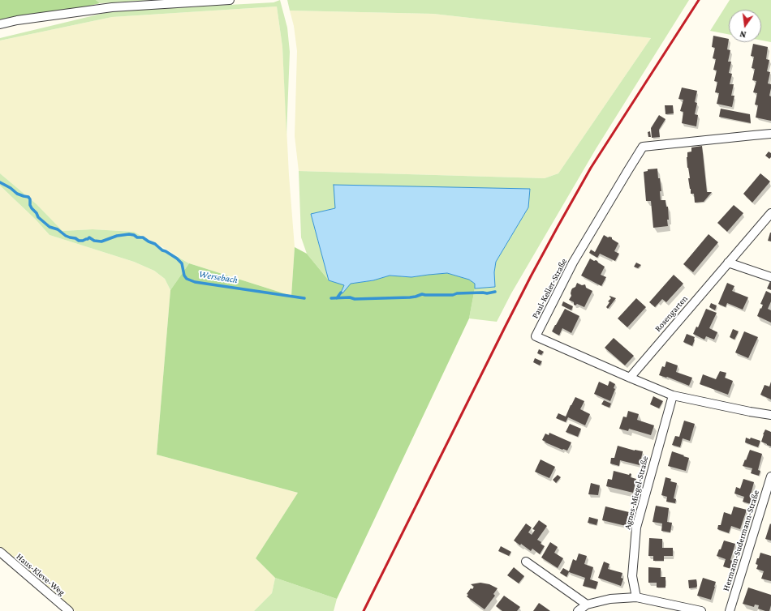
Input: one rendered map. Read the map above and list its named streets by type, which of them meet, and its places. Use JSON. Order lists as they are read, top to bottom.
{
  "streets": {
    "street": [
      "Paul-Keller-Straße",
      "Rosengarten",
      "Agnes-Miegel-Straße",
      "Hermann-Sudermann-Straße",
      "Haus-Kleve-Weg"
    ]
  },
  "crossings": [
    ["Paul-Keller-Straße", "Rosengarten"],
    ["Paul-Keller-Straße", "Agnes-Miegel-Straße"]
  ],
  "water": ["Wersebach"],
  "north": "bottom"
}
